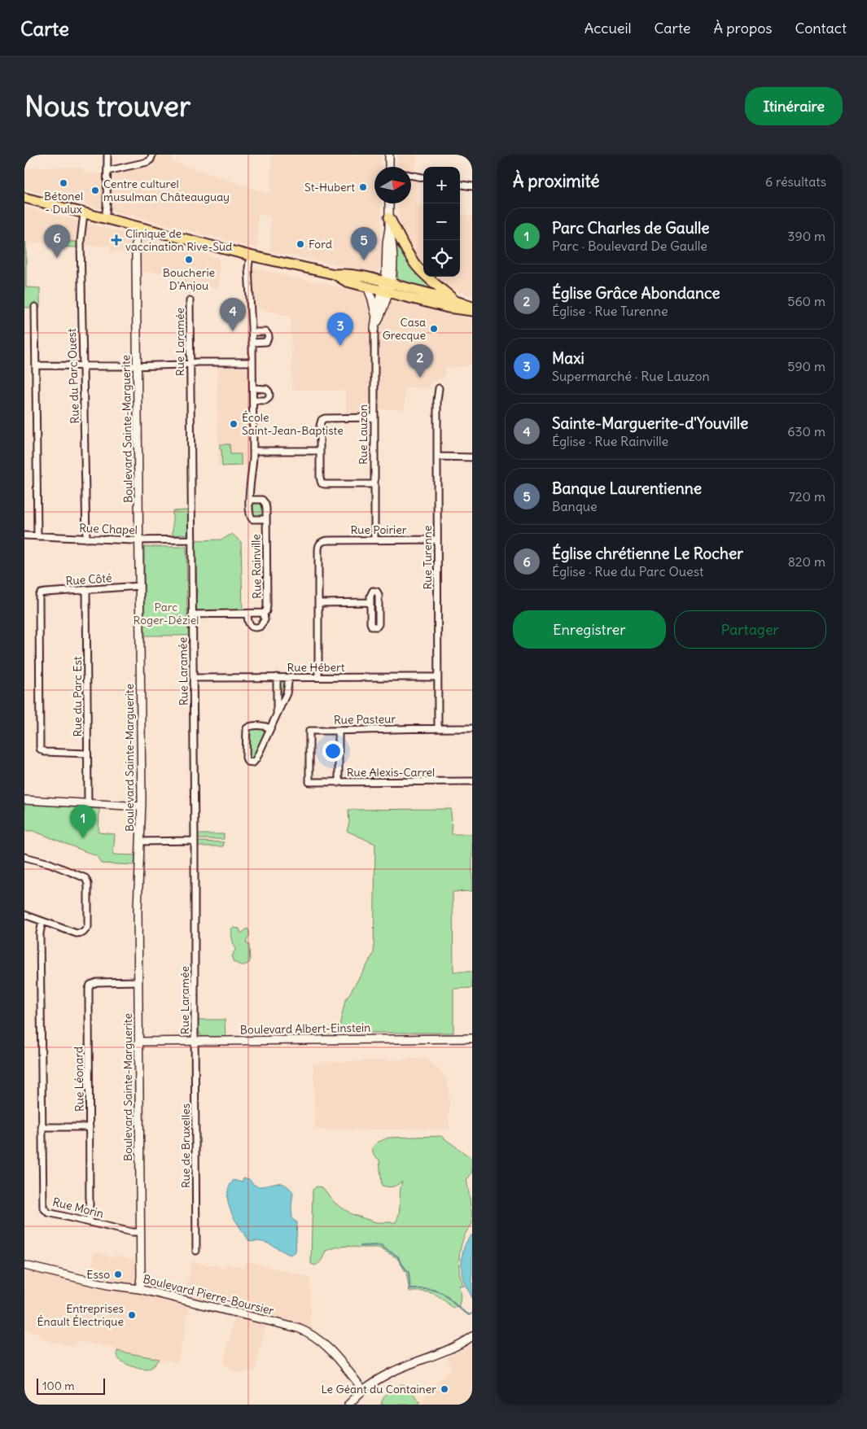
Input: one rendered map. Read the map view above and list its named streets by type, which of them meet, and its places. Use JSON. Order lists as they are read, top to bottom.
{
  "streets": {
    "street": [
      "Rue Laramée",
      "Rue du Parc Ouest",
      "Boulevard Sainte-Marguerite",
      "Rue Lauzon",
      "Rue Chapel",
      "Rue Poirier",
      "Rue Turenne",
      "Rue Rainville",
      "Rue Côté",
      "Rue Hébert",
      "Rue du Parc Est",
      "Rue Pasteur",
      "Rue Alexis-Carrel",
      "Boulevard Albert-Einstein",
      "Rue Léonard",
      "Rue de Bruxelles",
      "Rue Morin",
      "Boulevard Pierre-Boursier"
    ]
  },
  "crossings": [
    ["Rue Laramée", "Rue Chapel"],
    ["Rue Laramée", "Rue Rainville"],
    ["Rue Laramée", "Rue Hébert"],
    ["Rue Laramée", "Boulevard Albert-Einstein"],
    ["Rue Laramée", "Rue de Bruxelles"],
    ["Rue du Parc Ouest", "Rue Chapel"],
    ["Boulevard Sainte-Marguerite", "Rue Chapel"],
    ["Boulevard Sainte-Marguerite", "Rue Côté"],
    ["Boulevard Sainte-Marguerite", "Boulevard Albert-Einstein"],
    ["Boulevard Sainte-Marguerite", "Rue Léonard"],
    ["Boulevard Sainte-Marguerite", "Rue Morin"],
    ["Boulevard Sainte-Marguerite", "Boulevard Pierre-Boursier"],
    ["Rue Lauzon", "Rue Poirier"],
    ["Rue Poirier", "Rue Turenne"],
    ["Rue Turenne", "Rue Hébert"],
    ["Rue Turenne", "Rue Pasteur"],
    ["Rue Côté", "Rue du Parc Est"],
    ["Rue Pasteur", "Rue Alexis-Carrel"],
    ["Boulevard Albert-Einstein", "Rue de Bruxelles"],
    ["Rue Léonard", "Rue Morin"]
  ],
  "parks": ["Parc Roger-Déziel"],
  "places": {
    "other": [
      "Bétonel - Dulux",
      "St-Hubert",
      "Centre culturel musulman Châteauguay",
      "Ford",
      "Boucherie D'Anjou",
      "Casa Grecque",
      "École Saint-Jean-Baptiste",
      "Esso",
      "Entreprises Énault Électrique",
      "Le Géant du Container"
    ],
    "health": ["Clinique de vaccination Rive-Sud"]
  },
  "scale_bar": "100 m",
  "north": "right",
  "page": {
    "header": "Carte",
    "nav": [
      "Accueil",
      "Carte",
      "À propos",
      "Contact"
    ],
    "buttons": [
      "Itinéraire",
      ["Enregistrer", "Partager"]
    ],
    "title": "Nous trouver",
    "heading": ["À proximité", "6 résultats"],
    "map_buttons": ["+", "−"],
    "list": [
      {
        "mark": "1",
        "name": "Parc Charles de Gaulle",
        "note": "Parc · Boulevard De Gaulle",
        "value": "390 m"
      },
      {
        "mark": "2",
        "name": "Église Grâce Abondance",
        "note": "Église · Rue Turenne",
        "value": "560 m"
      },
      {
        "mark": "3",
        "name": "Maxi",
        "note": "Supermarché · Rue Lauzon",
        "value": "590 m"
      },
      {
        "mark": "4",
        "name": "Sainte-Marguerite-d'Youville",
        "note": "Église · Rue Rainville",
        "value": "630 m"
      },
      {
        "mark": "5",
        "name": "Banque Laurentienne",
        "note": "Banque",
        "value": "720 m"
      },
      {
        "mark": "6",
        "name": "Église chrétienne Le Rocher",
        "note": "Église · Rue du Parc Ouest",
        "value": "820 m"
      }
    ],
    "pins": [
      "6",
      "5",
      "4",
      "3",
      "2",
      "1"
    ],
    "scale": "100 m"
  }
}
